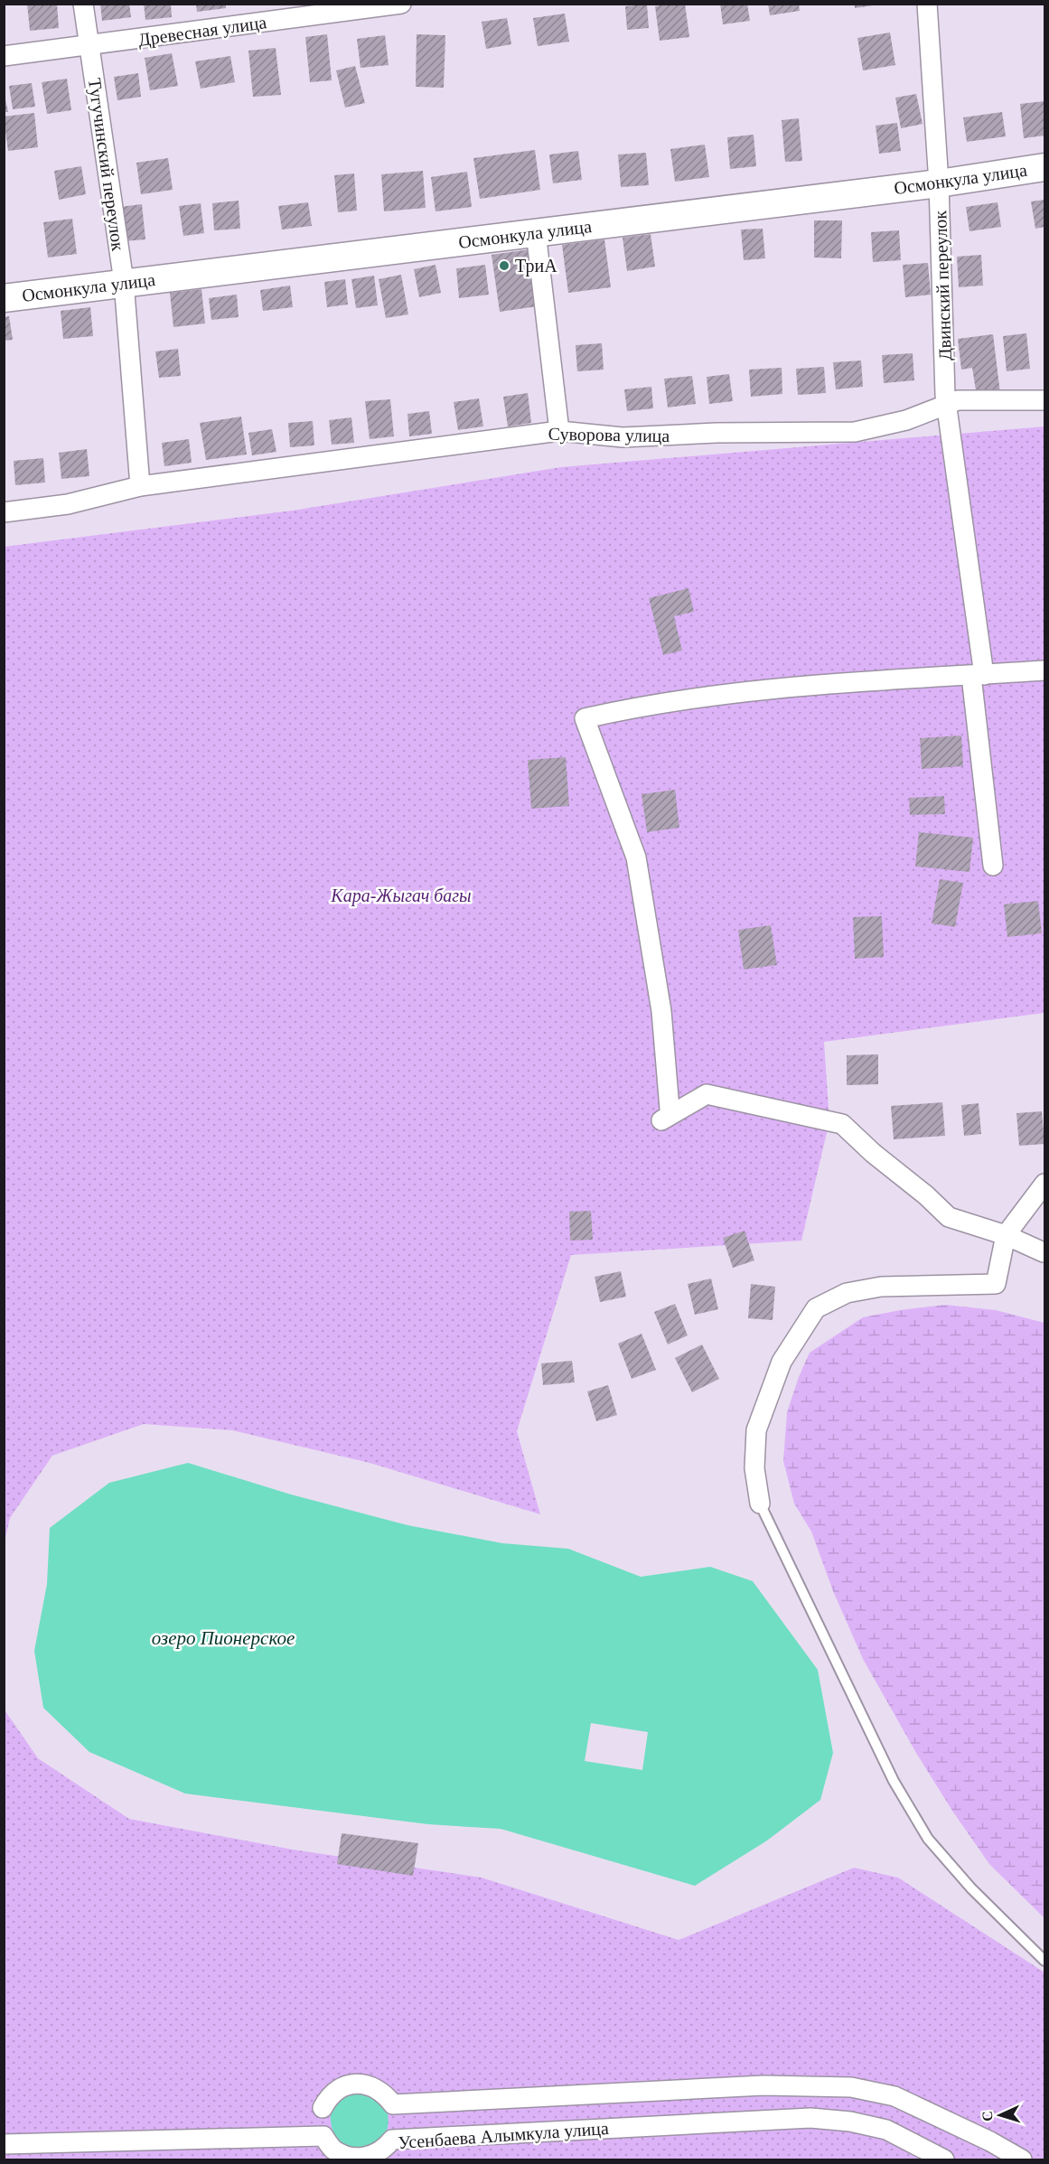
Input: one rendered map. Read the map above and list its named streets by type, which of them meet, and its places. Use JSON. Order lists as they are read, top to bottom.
{
  "streets": {
    "street": [
      "Древесная улица",
      "Тугучинский переулок",
      "Осмонкула улица",
      "Двинский переулок",
      "Суворова улица",
      "Усенбаева Алымкула улица"
    ]
  },
  "crossings": [
    ["Древесная улица", "Тугучинский переулок"],
    ["Тугучинский переулок", "Осмонкула улица"],
    ["Тугучинский переулок", "Суворова улица"],
    ["Осмонкула улица", "Двинский переулок"],
    ["Двинский переулок", "Суворова улица"]
  ],
  "water": ["озеро Пионерское"],
  "parks": ["Кара-Жыгач багы"],
  "places": ["ТриА"],
  "north": "left"
}
